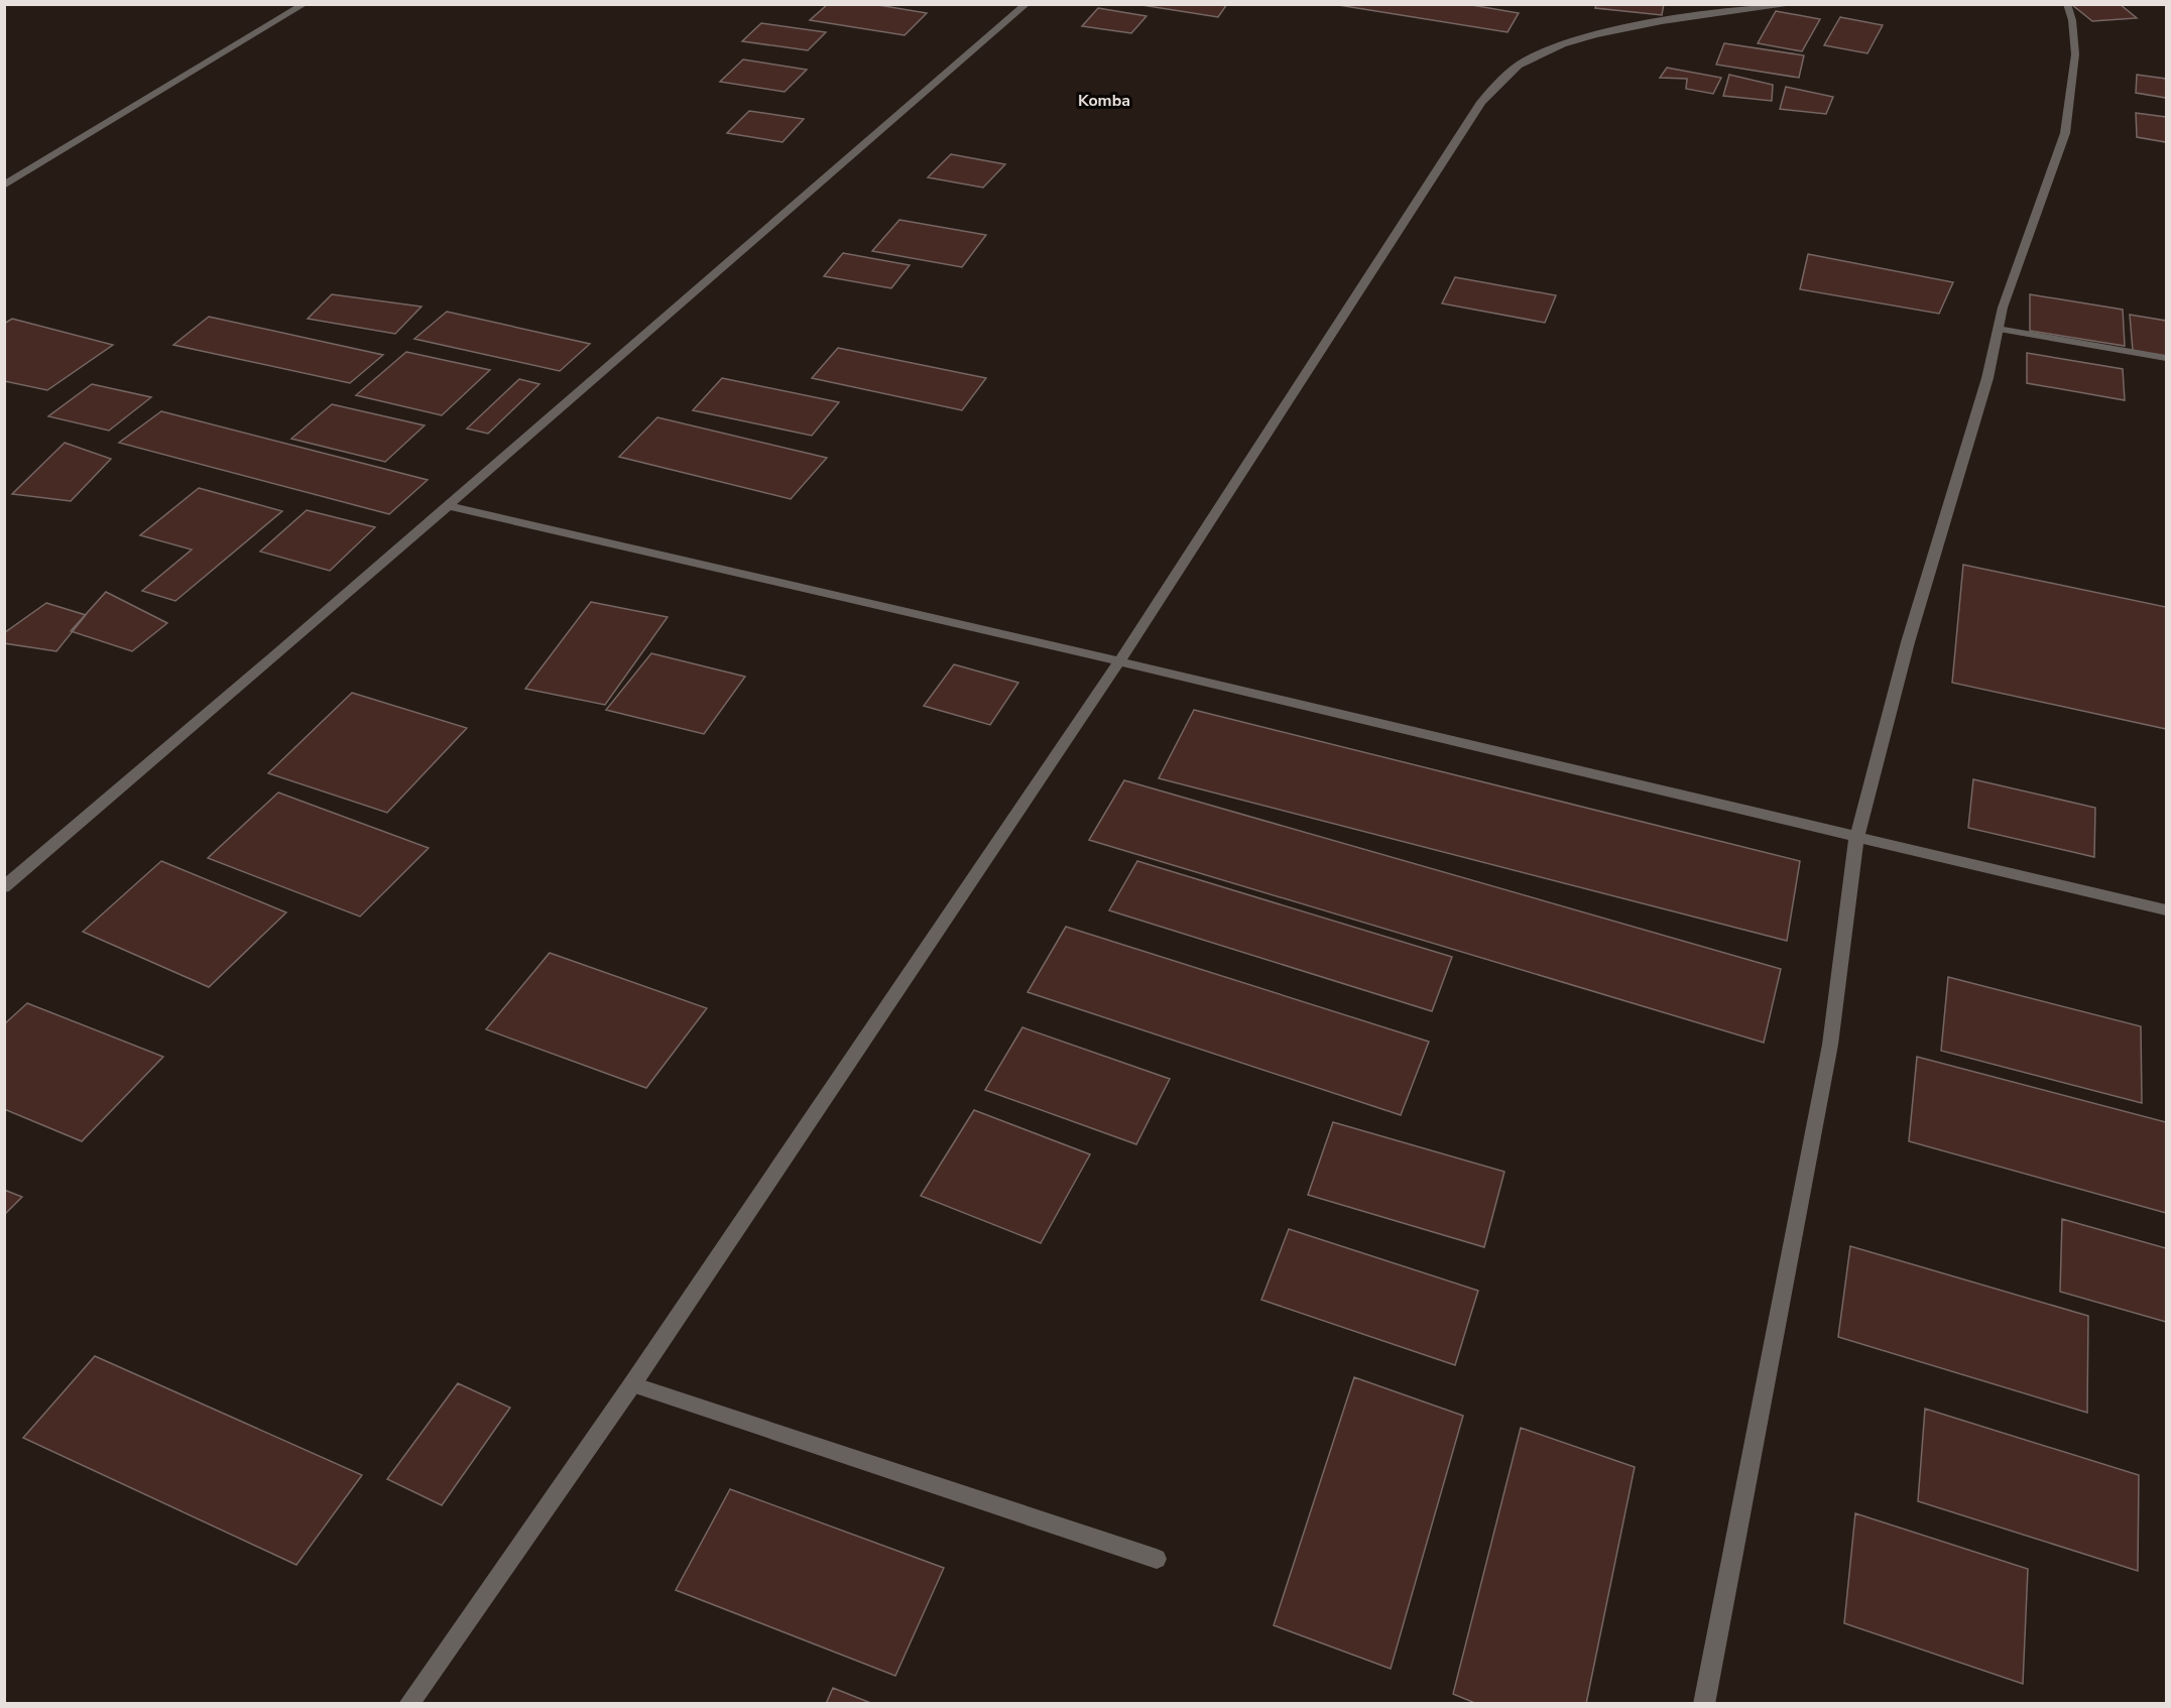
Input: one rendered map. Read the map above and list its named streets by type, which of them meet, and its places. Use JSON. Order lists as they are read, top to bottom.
{
  "districts": ["Komba"]
}
